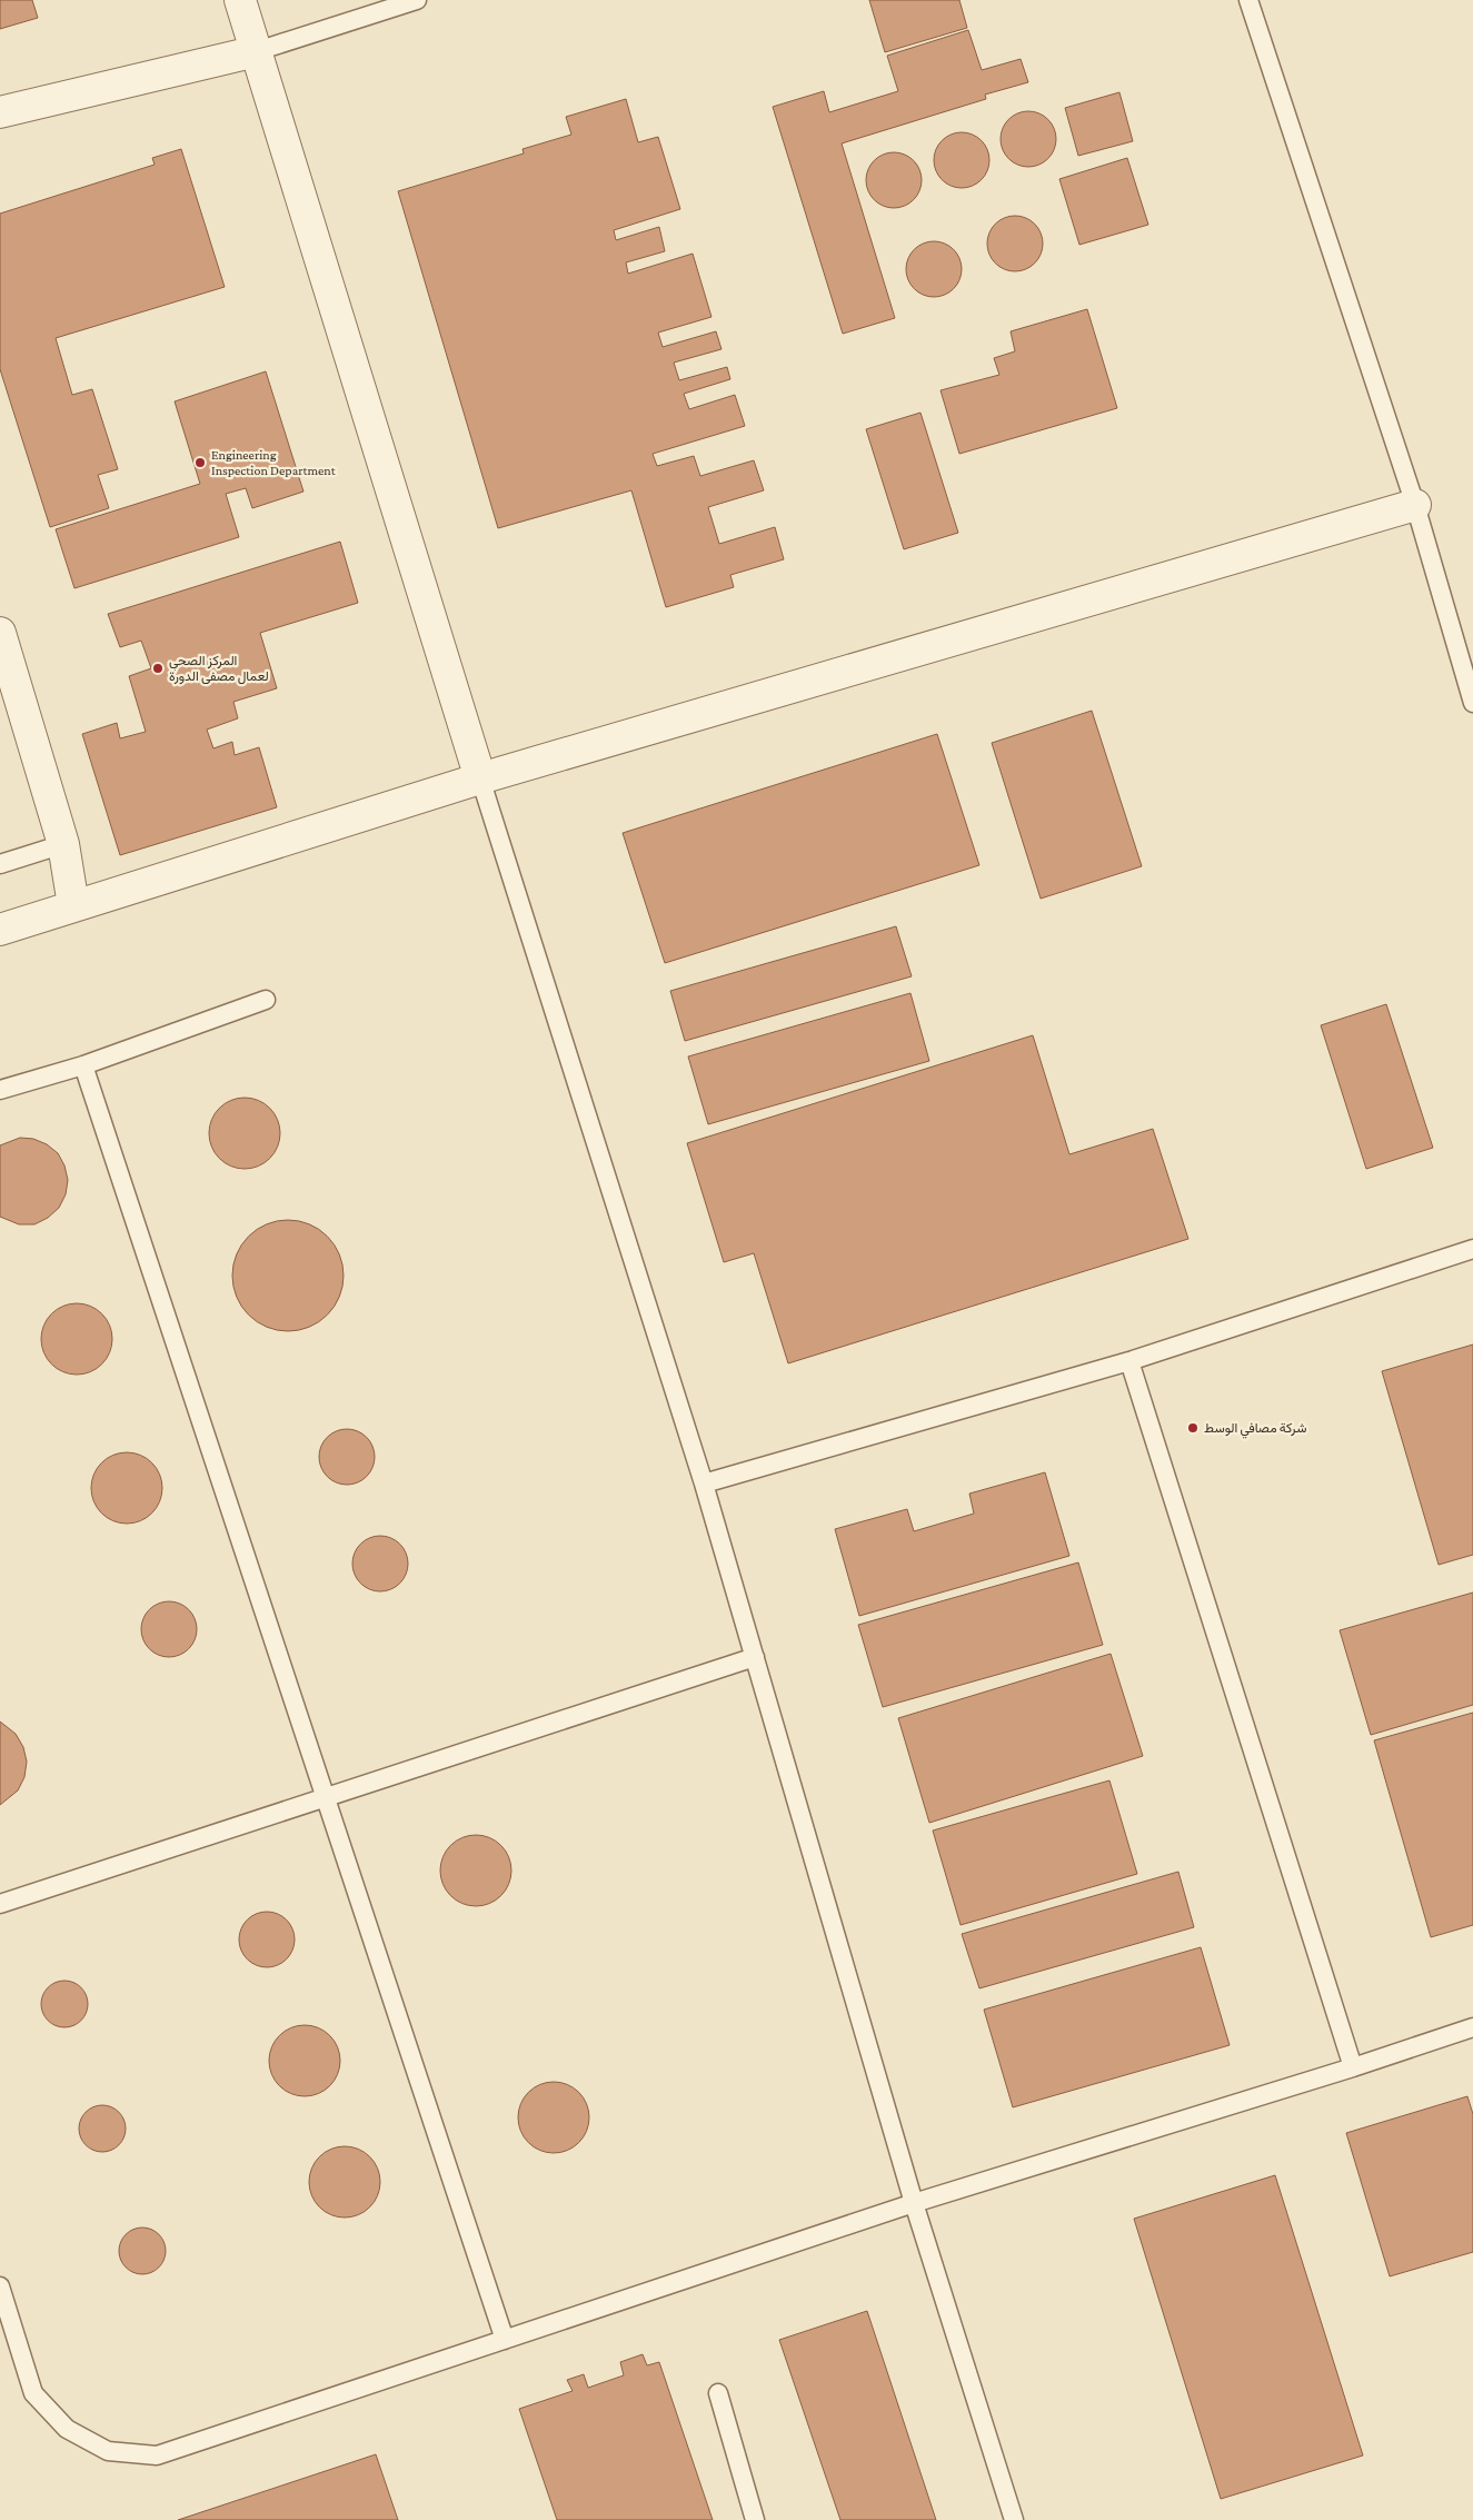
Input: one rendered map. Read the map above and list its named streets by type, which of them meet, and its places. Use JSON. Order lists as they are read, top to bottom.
{
  "places": ["Engineering Inspection Department", "المركز الصحي لعمال مصفى الدورة", "شركة مصافي الوسط"]
}
